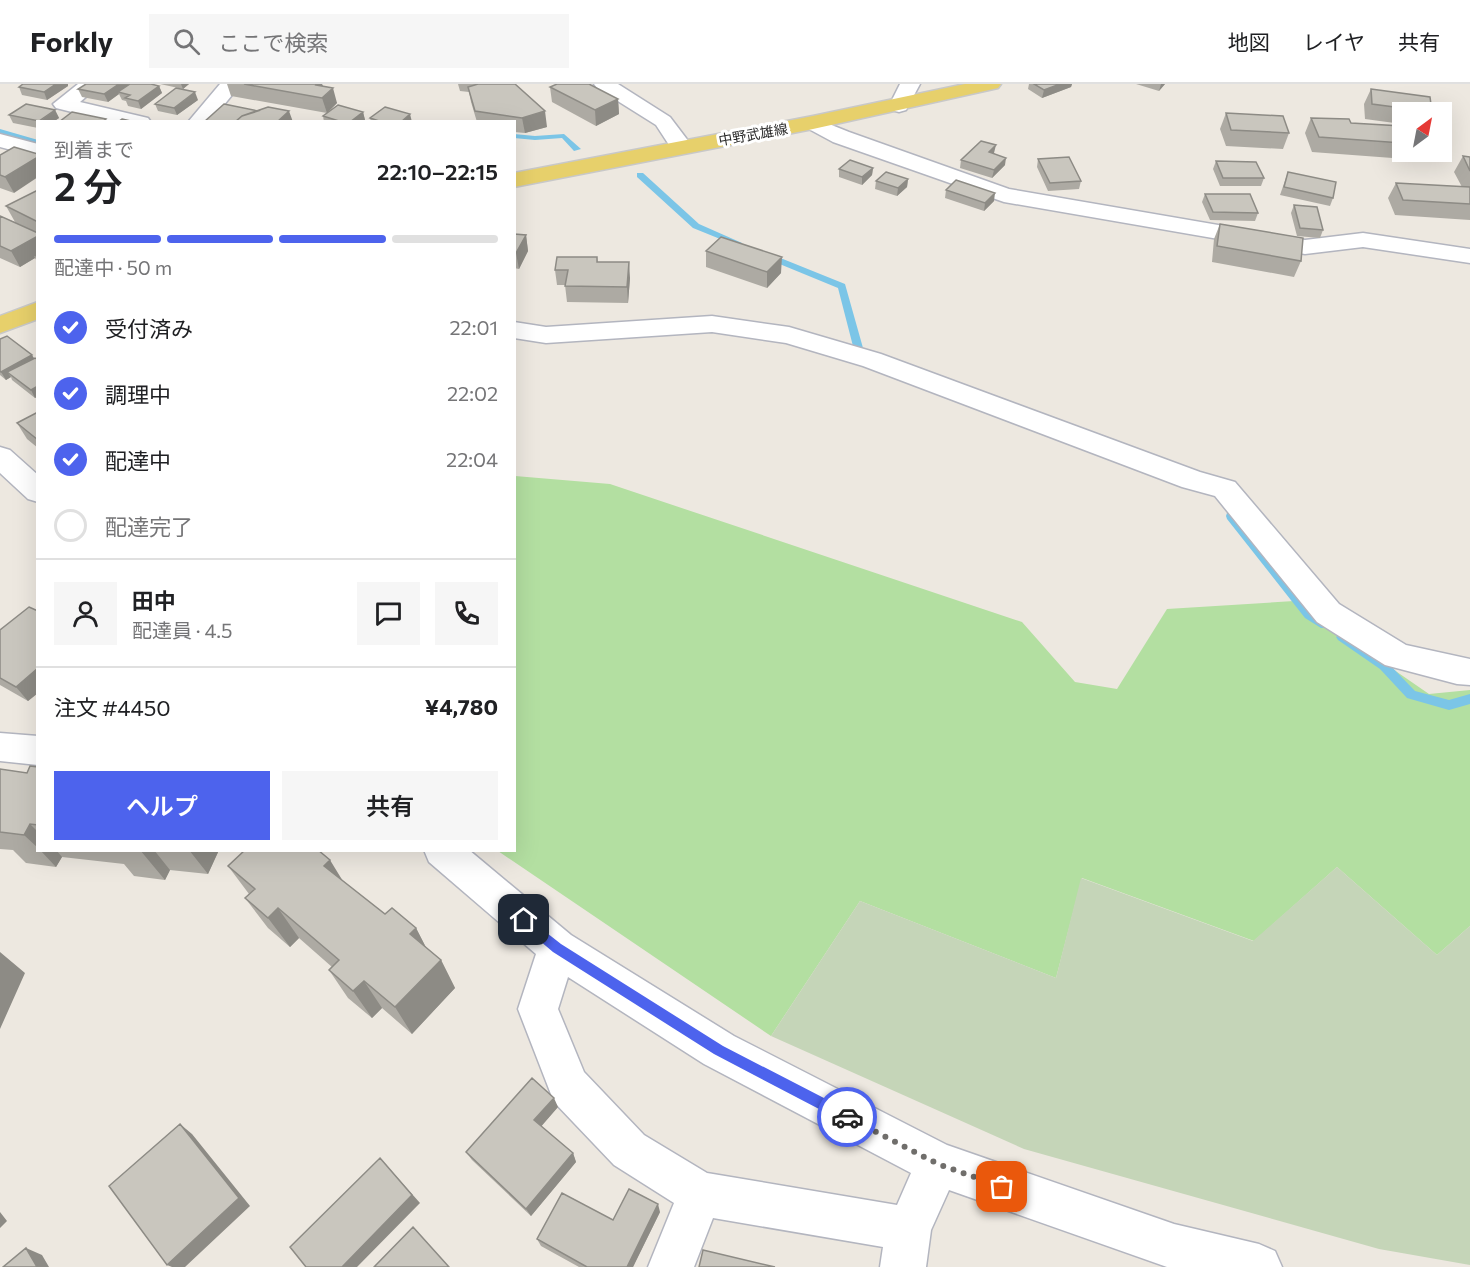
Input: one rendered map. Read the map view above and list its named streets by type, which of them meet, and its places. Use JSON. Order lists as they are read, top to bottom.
{
  "streets": {
    "main road": ["中野武雄線"]
  },
  "north": "top right",
  "page": {
    "header": "Forkly",
    "search": "ここで検索",
    "nav": ["地図", "レイヤ", "共有"],
    "heading": ["2 分", "到着まで", "22:10–22:15"],
    "panel": [
      "田中",
      "配達員 · 4.5",
      "注文 #4450",
      "¥4,780"
    ],
    "bar": "配達中 · 50 m",
    "list": [
      ["受付済み", "22:01"],
      ["調理中", "22:02"],
      ["配達中", "22:04"],
      "配達完了"
    ],
    "buttons": ["ヘルプ", "共有"]
  }
}
